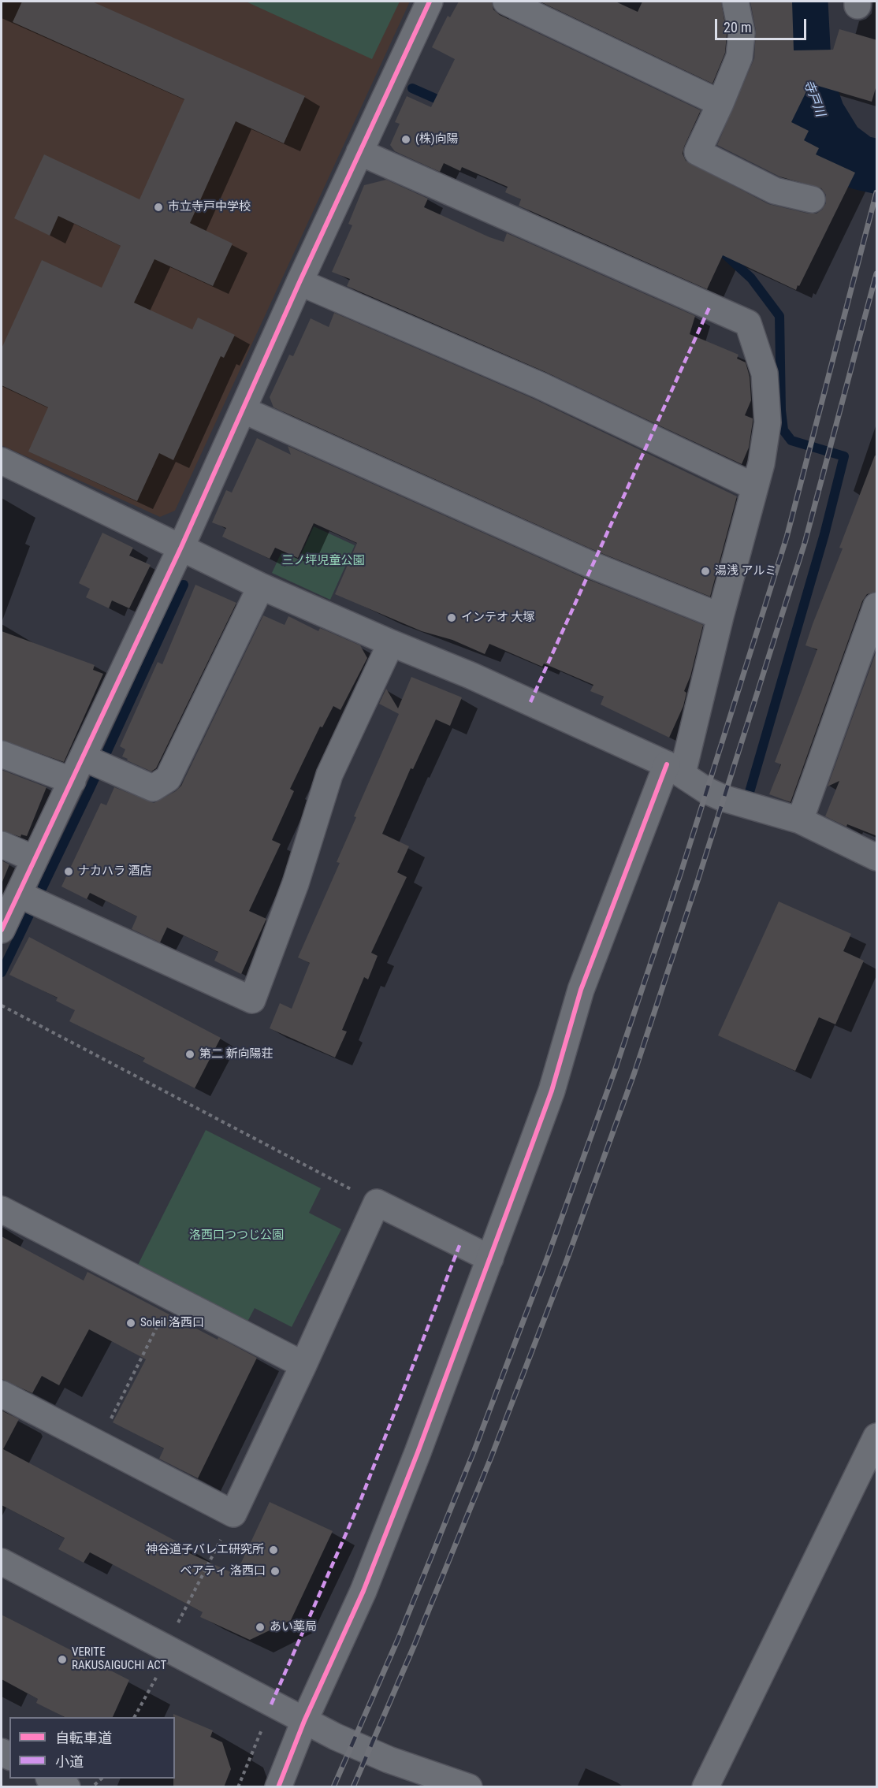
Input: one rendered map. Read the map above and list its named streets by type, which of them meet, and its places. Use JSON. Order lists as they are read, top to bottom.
{
  "water": ["寺戸川"],
  "parks": ["三ノ坪児童公園", "洛西口つつじ公園"],
  "places": [
    "(株)向陽",
    "市立寺戸中学校",
    "湯浅 アルミ",
    "インテオ 大塚",
    "ナカハラ 酒店",
    "第二 新向陽荘",
    "Soleil 洛西口",
    "神谷道子バレエ研究所",
    "ベアティ 洛西口",
    "あい薬局",
    "VERITE RAKUSAIGUCHI ACT"
  ],
  "legend": ["自転車道", "小道"],
  "scale_bar": "20 m"
}
